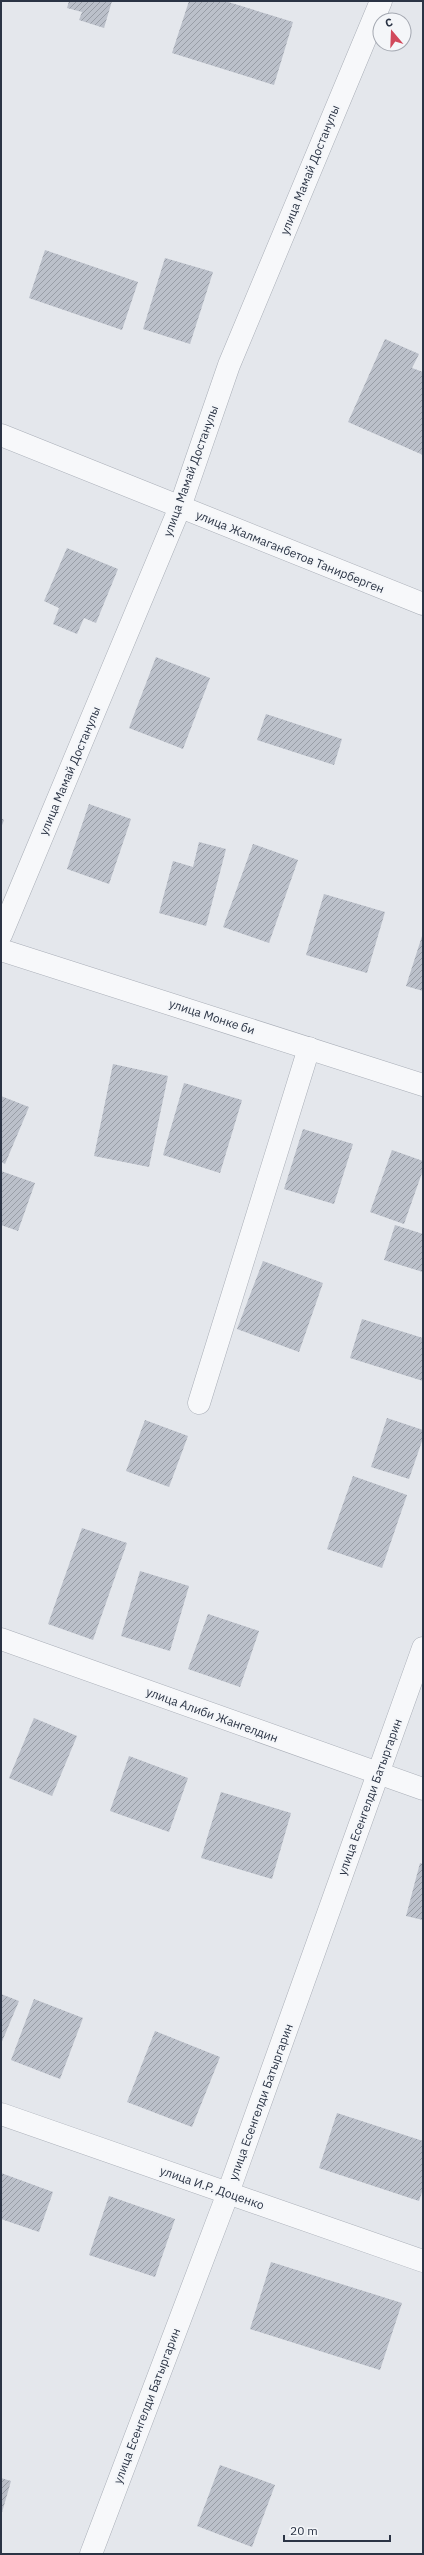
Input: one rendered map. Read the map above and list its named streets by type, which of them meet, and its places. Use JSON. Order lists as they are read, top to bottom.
{
  "streets": {
    "street": [
      "улица Мамай Достанулы",
      "улица Жалмаганбетов Танирберген",
      "улица Монке би",
      "улица Алиби Жангелдин",
      "улица Есенгелди Батыргарин",
      "улица И.Р. Доценко"
    ]
  },
  "crossings": [
    ["улица Мамай Достанулы", "улица Жалмаганбетов Танирберген"],
    ["улица Алиби Жангелдин", "улица Есенгелди Батыргарин"],
    ["улица Есенгелди Батыргарин", "улица И.Р. Доценко"]
  ],
  "scale_bar": "20 m",
  "north": "top"
}
